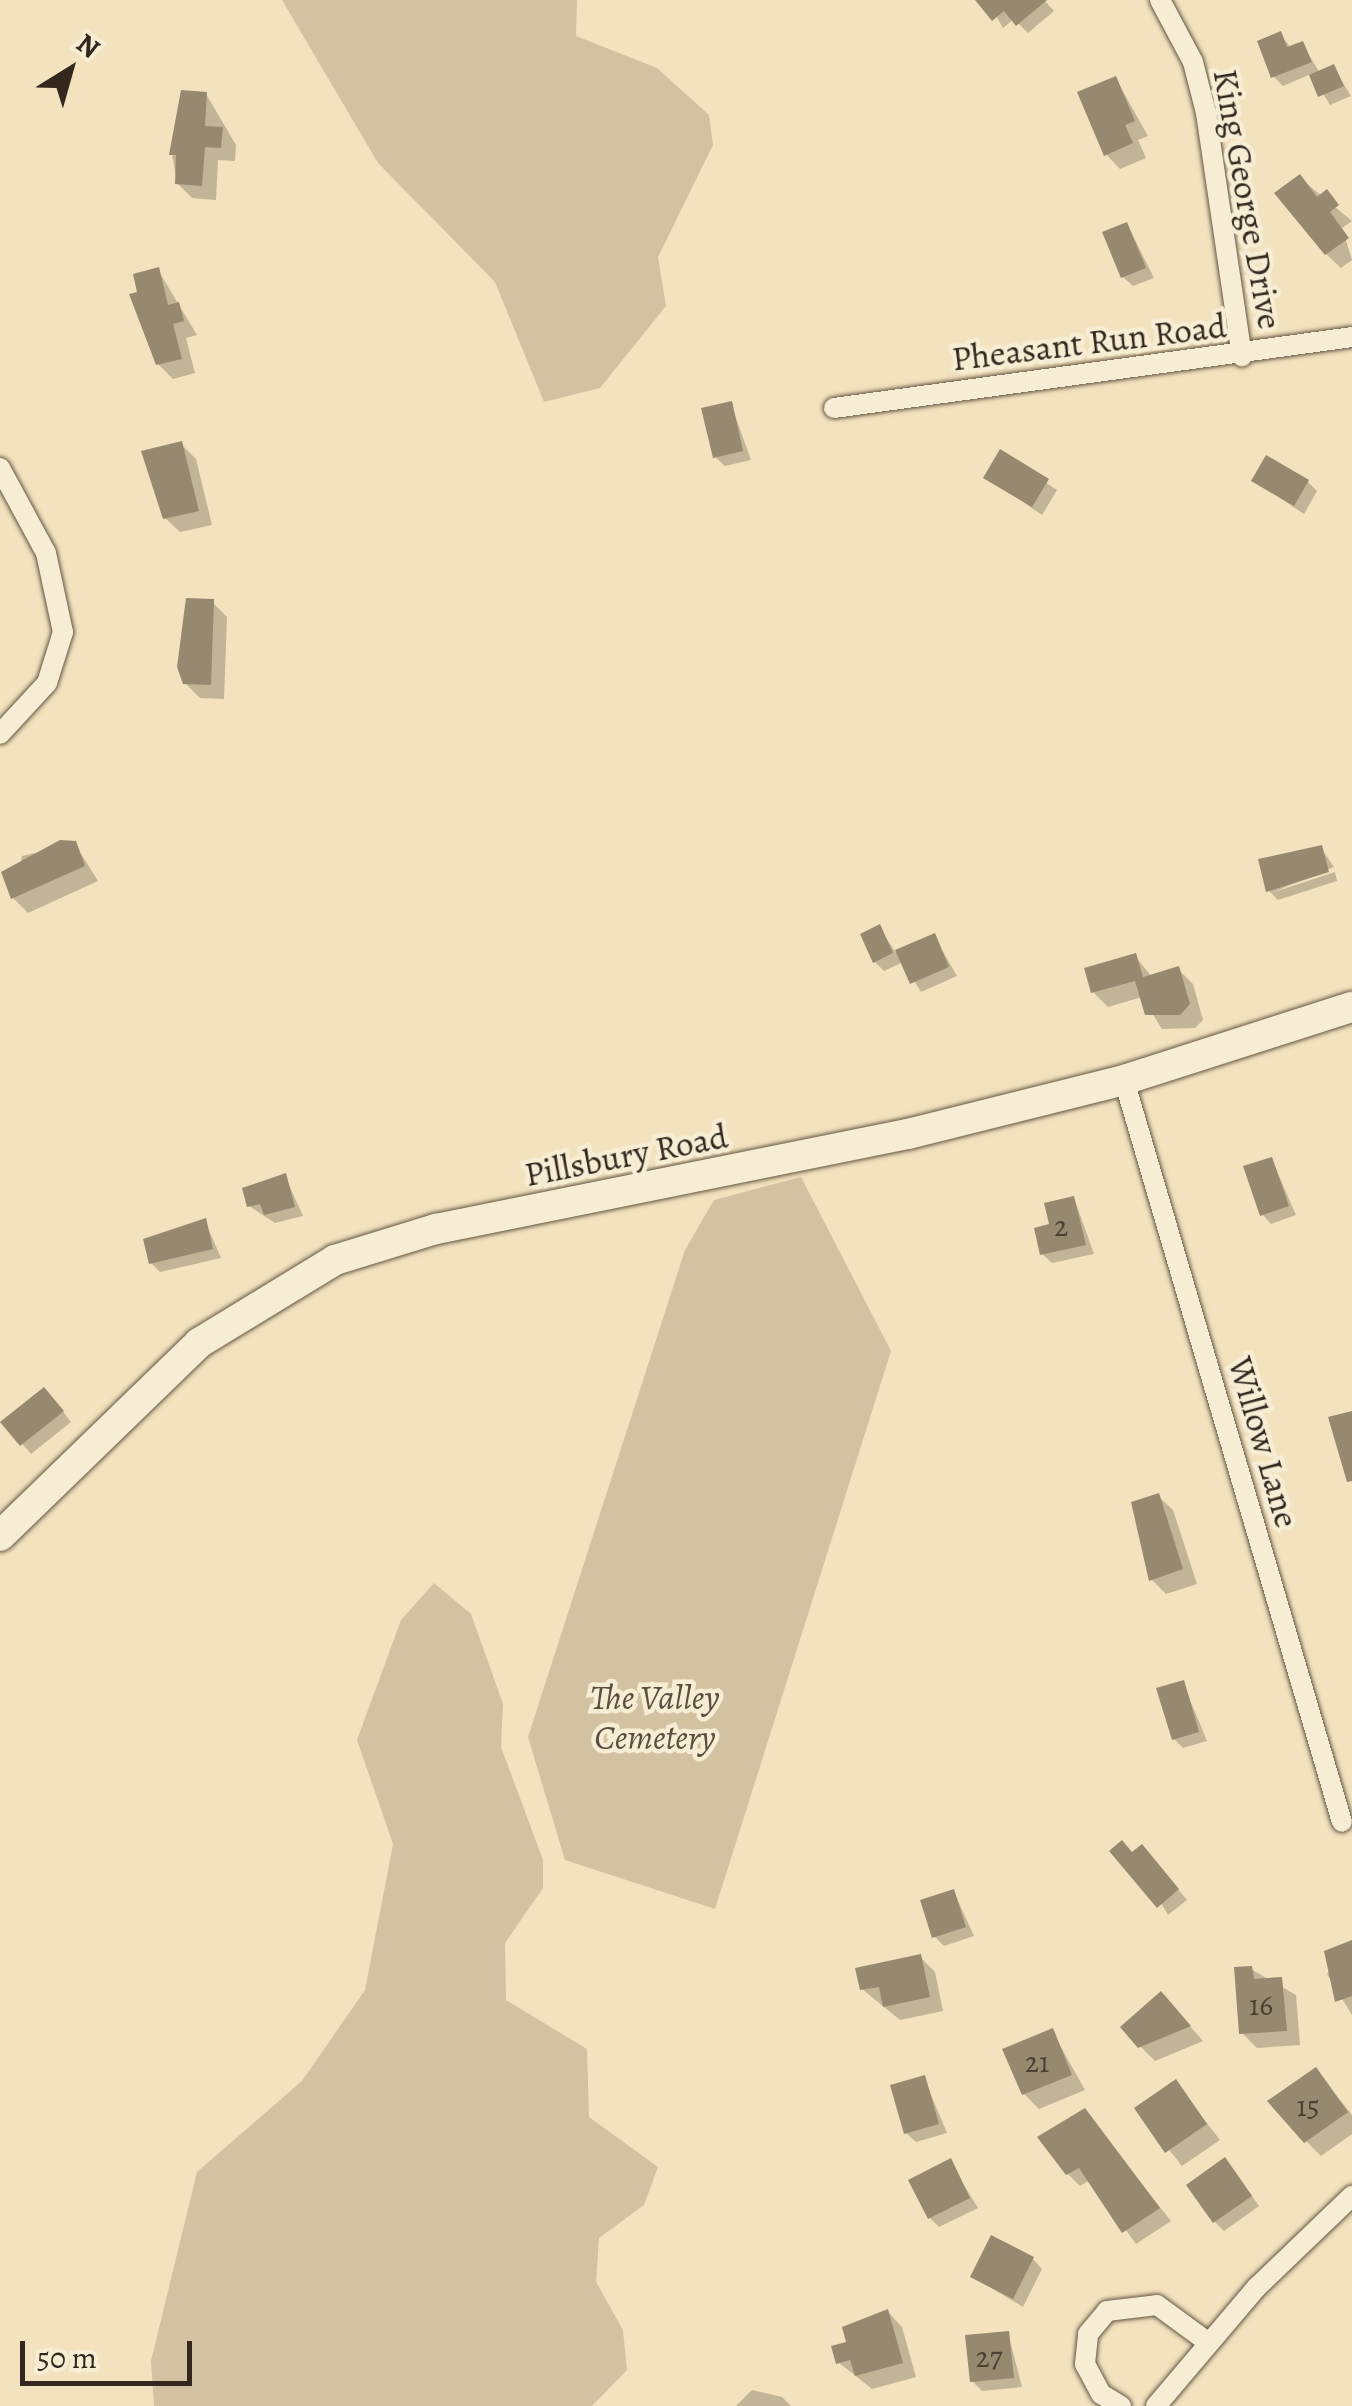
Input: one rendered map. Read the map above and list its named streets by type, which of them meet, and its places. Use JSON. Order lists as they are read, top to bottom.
{
  "streets": {
    "street": [
      "King George Drive",
      "Pheasant Run Road",
      "Pillsbury Road",
      "Willow Lane"
    ]
  },
  "crossings": [
    ["King George Drive", "Pheasant Run Road"],
    ["Pillsbury Road", "Willow Lane"]
  ],
  "parks": ["The Valley Cemetery"],
  "house_numbers": [
    "2",
    "16",
    "21",
    "15",
    "27"
  ],
  "scale_bar": "50 m",
  "north": "top right"
}
